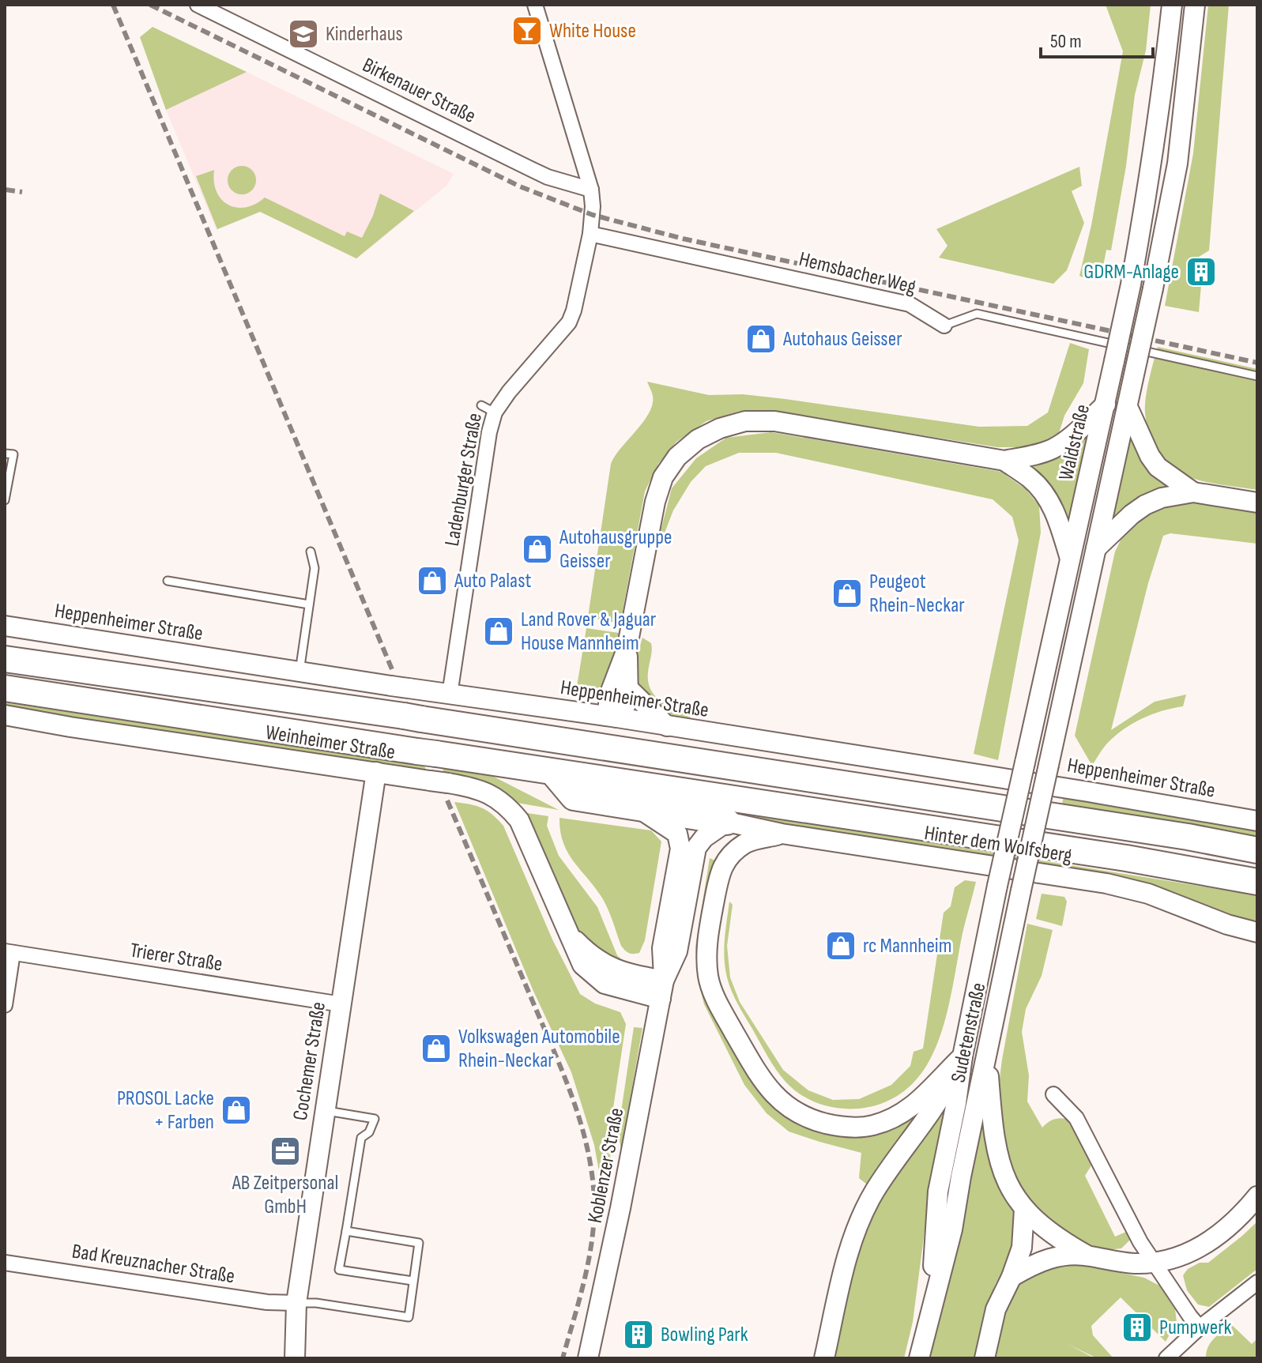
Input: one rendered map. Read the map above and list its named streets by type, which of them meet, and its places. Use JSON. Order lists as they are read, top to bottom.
{
  "streets": {
    "main road": [
      "Waldstraße",
      "Heppenheimer Straße",
      "Weinheimer Straße",
      "Hinter dem Wolfsberg",
      "Sudetenstraße",
      "Cochemer Straße",
      "Koblenzer Straße"
    ],
    "street": [
      "Birkenauer Straße",
      "Hemsbacher Weg",
      "Ladenburger Straße",
      "Trierer Straße",
      "Bad Kreuznacher Straße"
    ]
  },
  "crossings": [
    ["Birkenauer Straße", "Ladenburger Straße"],
    ["Hemsbacher Weg", "Ladenburger Straße"],
    ["Waldstraße", "Sudetenstraße"],
    ["Ladenburger Straße", "Heppenheimer Straße"],
    ["Weinheimer Straße", "Cochemer Straße"],
    ["Weinheimer Straße", "Koblenzer Straße"],
    ["Hinter dem Wolfsberg", "Koblenzer Straße"],
    ["Trierer Straße", "Cochemer Straße"],
    ["Cochemer Straße", "Bad Kreuznacher Straße"]
  ],
  "places": {
    "bar": ["White House"],
    "school or university": ["Kinderhaus"],
    "building": ["GDRM-Anlage", "Pumpwerk", "Bowling Park"],
    "shop": [
      "Autohaus Geisser",
      "Autohausgruppe Geisser",
      "Auto Palast",
      "Peugeot Rhein-Neckar",
      "Land Rover & Jaguar House Mannheim",
      "rc Mannheim",
      "Volkswagen Automobile Rhein-Neckar",
      "PROSOL Lacke + Farben"
    ],
    "office": ["AB Zeitpersonal GmbH"]
  },
  "scale_bar": "50 m"
}
